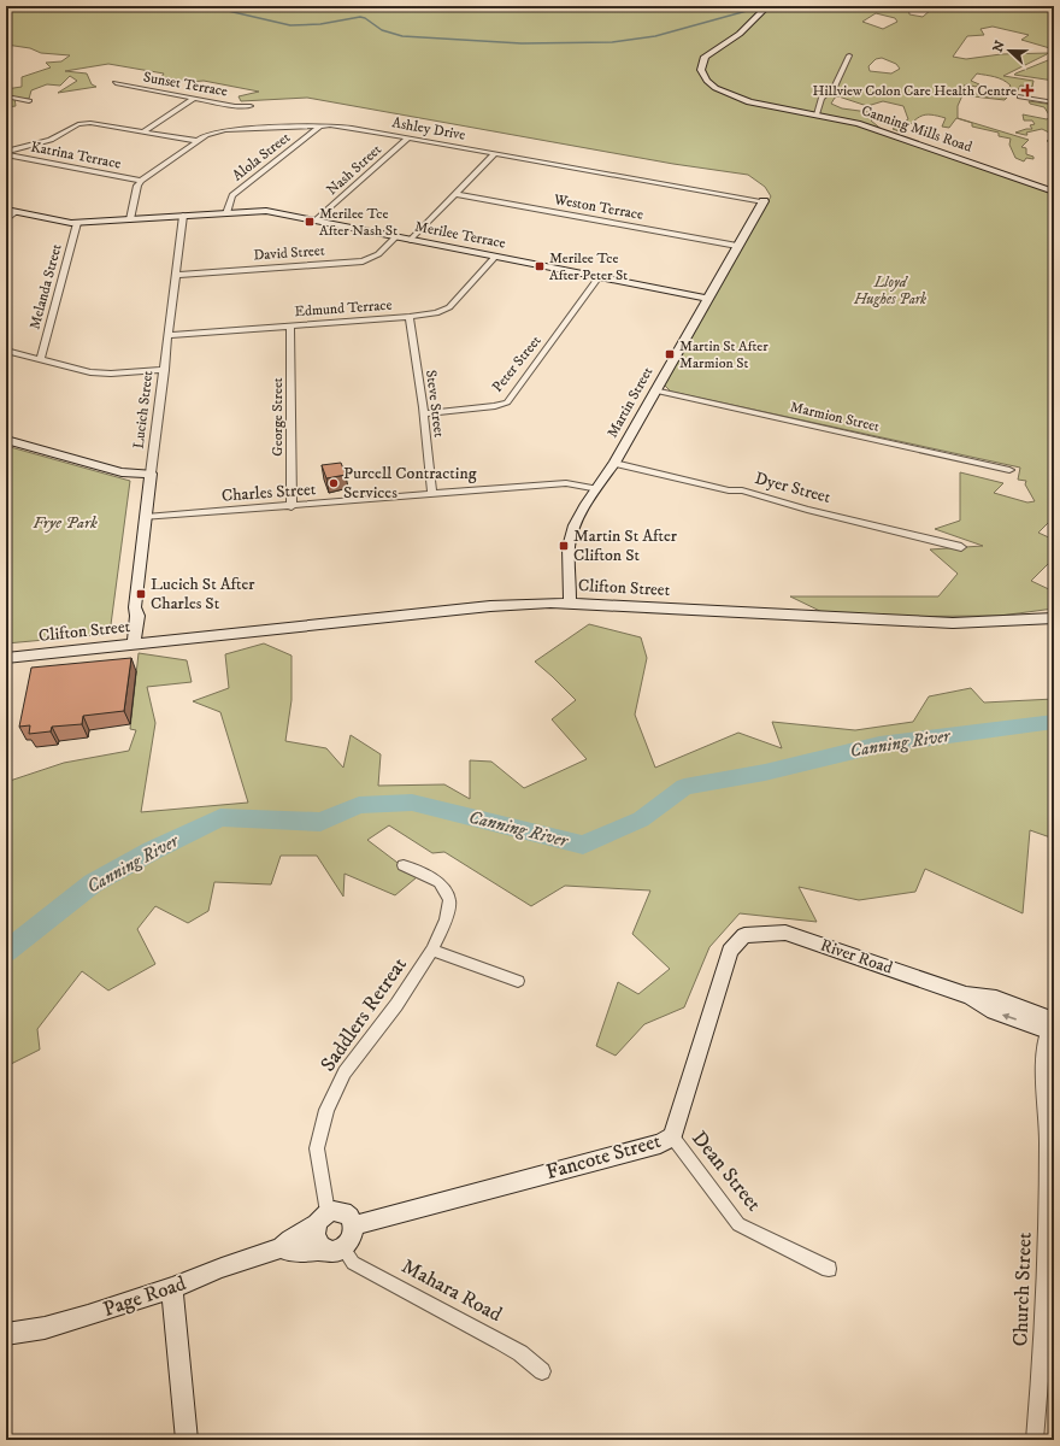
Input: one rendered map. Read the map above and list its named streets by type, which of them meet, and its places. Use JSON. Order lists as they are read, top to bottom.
{
  "streets": {
    "main road": [
      "Canning Mills Road",
      "Merilee Terrace",
      "Martin Street",
      "Lucich Street",
      "Clifton Street",
      "River Road",
      "Fancote Street",
      "Page Road"
    ],
    "street": [
      "Sunset Terrace",
      "Ashley Drive",
      "Katrina Terrace",
      "Alola Street",
      "Nash Street",
      "Weston Terrace",
      "David Street",
      "Melanda Street",
      "Edmund Terrace",
      "Peter Street",
      "Steve Street",
      "George Street",
      "Marmion Street",
      "Dyer Street",
      "Charles Street",
      "Saddlers Retreat",
      "Dean Street",
      "Church Street",
      "Mahara Road"
    ]
  },
  "crossings": [
    ["Ashley Drive", "Katrina Terrace"],
    ["Ashley Drive", "Alola Street"],
    ["Ashley Drive", "Nash Street"],
    ["Ashley Drive", "Martin Street"],
    ["Alola Street", "Merilee Terrace"],
    ["Nash Street", "Merilee Terrace"],
    ["Weston Terrace", "Martin Street"],
    ["Merilee Terrace", "David Street"],
    ["Merilee Terrace", "Melanda Street"],
    ["Merilee Terrace", "Edmund Terrace"],
    ["Merilee Terrace", "Peter Street"],
    ["Merilee Terrace", "Martin Street"],
    ["Merilee Terrace", "Lucich Street"],
    ["David Street", "Lucich Street"],
    ["Edmund Terrace", "Steve Street"],
    ["Edmund Terrace", "Lucich Street"],
    ["Edmund Terrace", "George Street"],
    ["Peter Street", "Steve Street"],
    ["Martin Street", "Marmion Street"],
    ["Martin Street", "Dyer Street"],
    ["Martin Street", "Charles Street"],
    ["Martin Street", "Clifton Street"],
    ["Steve Street", "Charles Street"],
    ["Lucich Street", "Charles Street"],
    ["Lucich Street", "Clifton Street"],
    ["George Street", "Charles Street"],
    ["River Road", "Fancote Street"],
    ["River Road", "Church Street"],
    ["Saddlers Retreat", "Fancote Street"],
    ["Saddlers Retreat", "Mahara Road"],
    ["Saddlers Retreat", "Page Road"],
    ["Fancote Street", "Dean Street"],
    ["Fancote Street", "Mahara Road"],
    ["Fancote Street", "Page Road"],
    ["Mahara Road", "Page Road"]
  ],
  "water": ["Canning River"],
  "parks": ["Lloyd Hughes Park", "Frye Park"],
  "places": {
    "health": ["Hillview Colon Care Health Centre"],
    "transit": [
      "Merilee Tce After Nash St",
      "Merilee Tce After Peter St",
      "Martin St After Marmion St",
      "Martin St After Clifton St",
      "Lucich St After Charles St"
    ],
    "other": ["Purcell Contracting Services"]
  },
  "north": "left"
}
